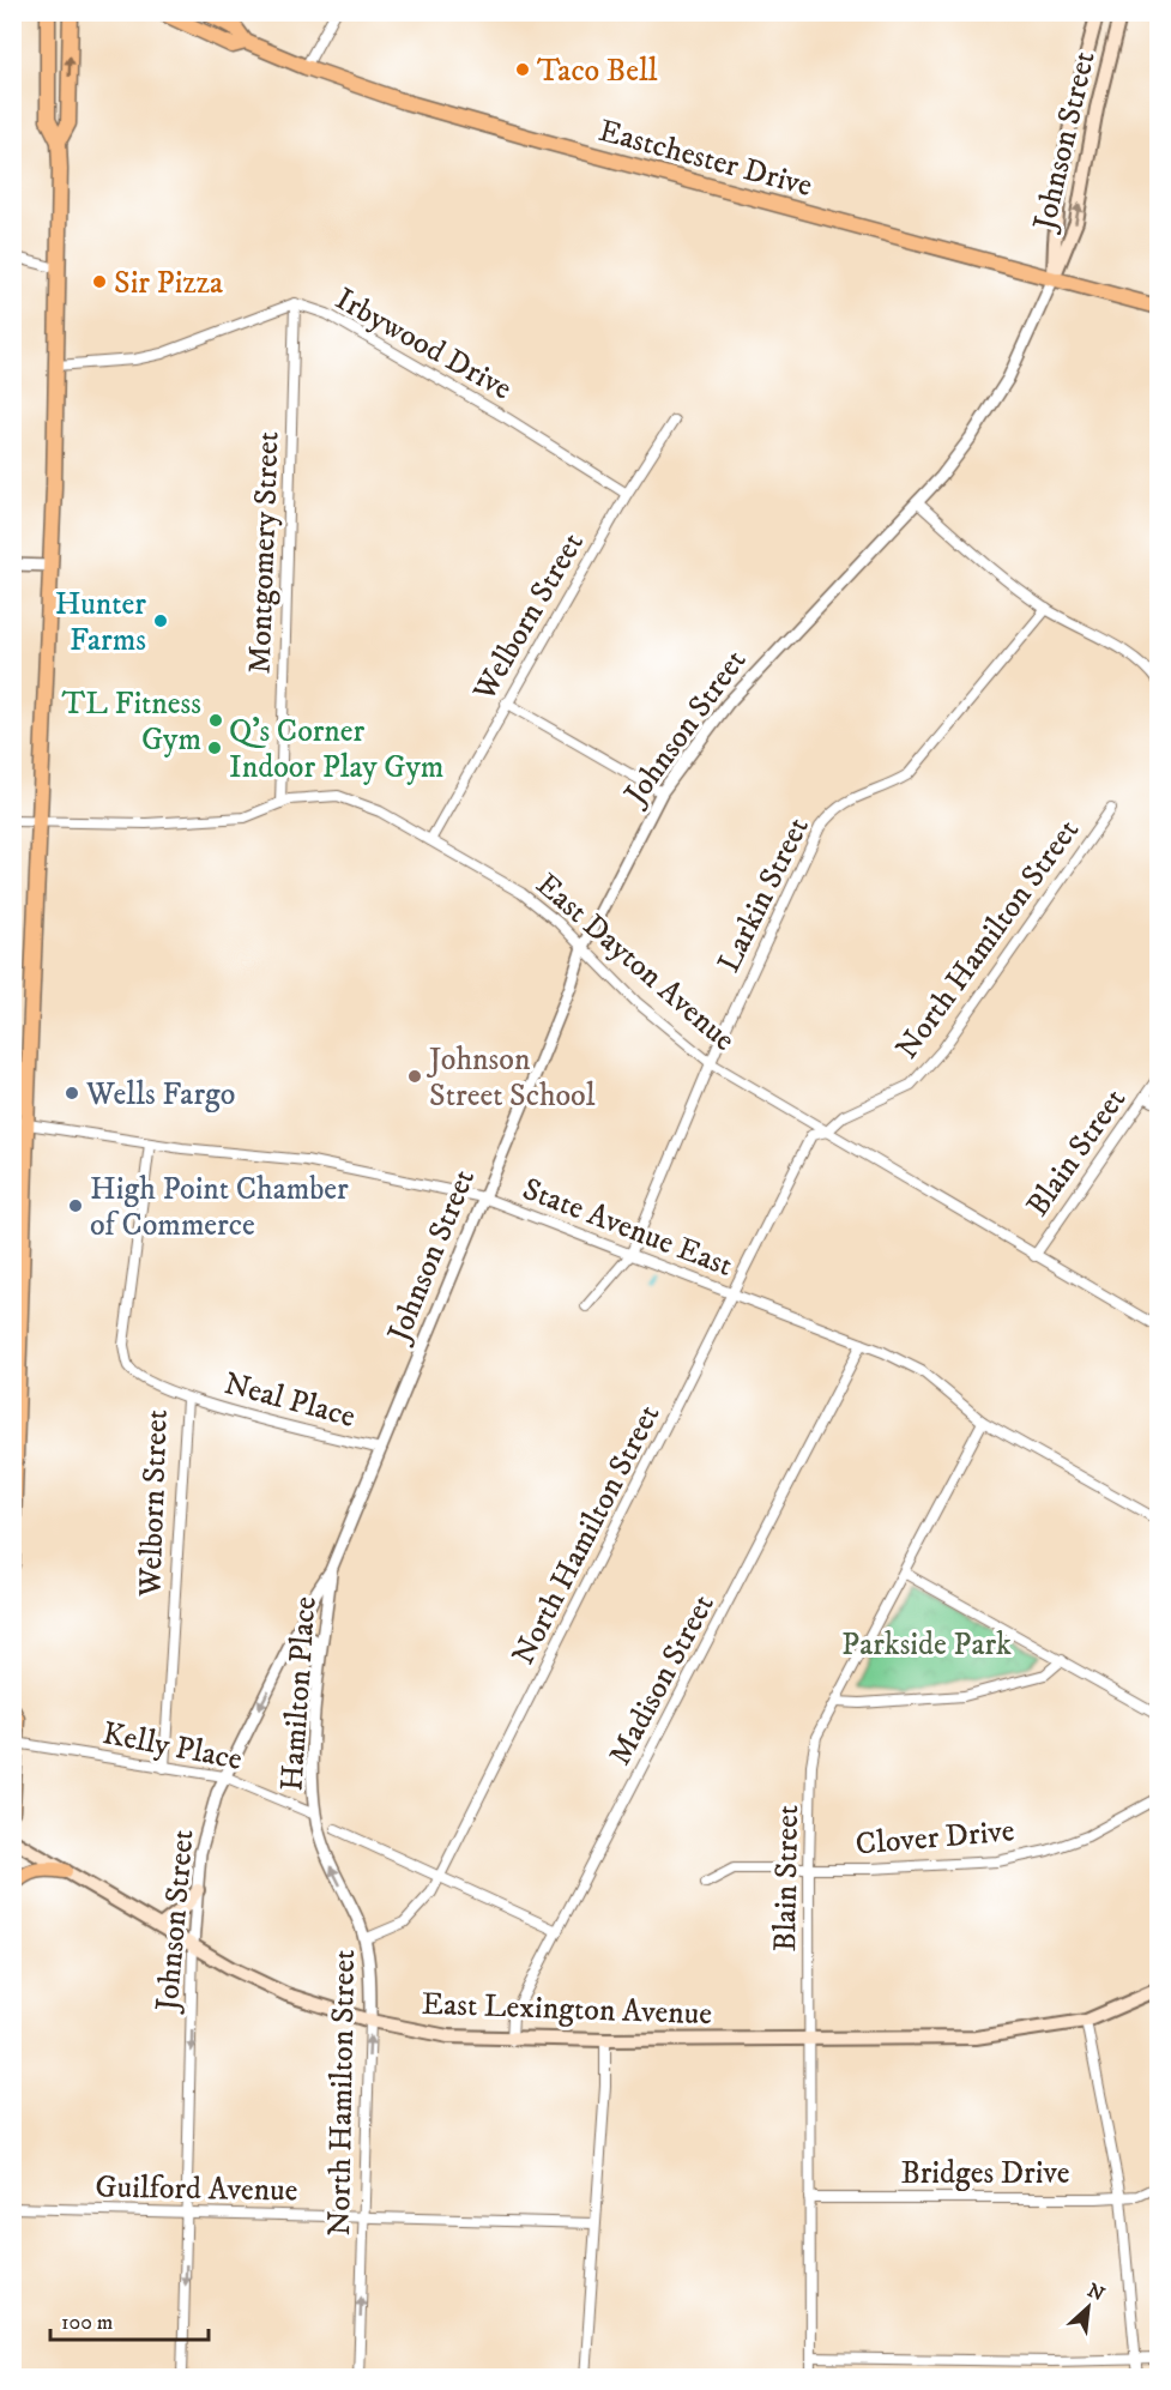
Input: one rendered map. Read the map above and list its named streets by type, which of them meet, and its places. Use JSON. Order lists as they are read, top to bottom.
{
  "streets": {
    "main road": ["Johnson Street", "Eastchester Drive", "East Lexington Avenue"],
    "street": [
      "Irbywood Drive",
      "Montgomery Street",
      "Welborn Street",
      "Larkin Street",
      "North Hamilton Street",
      "East Dayton Avenue",
      "Blain Street",
      "State Avenue East",
      "Neal Place",
      "Madison Street",
      "Hamilton Place",
      "Kelly Place",
      "Clover Drive",
      "Bridges Drive",
      "Guilford Avenue"
    ]
  },
  "crossings": [
    ["Johnson Street", "Eastchester Drive"],
    ["Johnson Street", "East Dayton Avenue"],
    ["Johnson Street", "State Avenue East"],
    ["Johnson Street", "Neal Place"],
    ["Johnson Street", "Hamilton Place"],
    ["Johnson Street", "Kelly Place"],
    ["Johnson Street", "East Lexington Avenue"],
    ["Johnson Street", "Guilford Avenue"],
    ["Irbywood Drive", "Montgomery Street"],
    ["Irbywood Drive", "Welborn Street"],
    ["Montgomery Street", "East Dayton Avenue"],
    ["Welborn Street", "East Dayton Avenue"],
    ["Welborn Street", "State Avenue East"],
    ["Welborn Street", "Neal Place"],
    ["Welborn Street", "Kelly Place"],
    ["Larkin Street", "East Dayton Avenue"],
    ["Larkin Street", "State Avenue East"],
    ["North Hamilton Street", "East Dayton Avenue"],
    ["North Hamilton Street", "State Avenue East"],
    ["North Hamilton Street", "Hamilton Place"],
    ["North Hamilton Street", "East Lexington Avenue"],
    ["North Hamilton Street", "Guilford Avenue"],
    ["East Dayton Avenue", "Blain Street"],
    ["Blain Street", "State Avenue East"],
    ["Blain Street", "Clover Drive"],
    ["Blain Street", "East Lexington Avenue"],
    ["Blain Street", "Bridges Drive"],
    ["State Avenue East", "Madison Street"],
    ["Madison Street", "East Lexington Avenue"],
    ["Hamilton Place", "Kelly Place"]
  ],
  "one_way": ["Hamilton Place"],
  "parks": ["Parkside Park"],
  "places": [
    "Taco Bell",
    "Sir Pizza",
    "Hunter Farms",
    "TL Fitness Gym",
    "Q's Corner Indoor Play Gym",
    "Johnson Street School",
    "Wells Fargo",
    "High Point Chamber of Commerce"
  ],
  "scale_bar": "100 m",
  "north": "top right"
}
